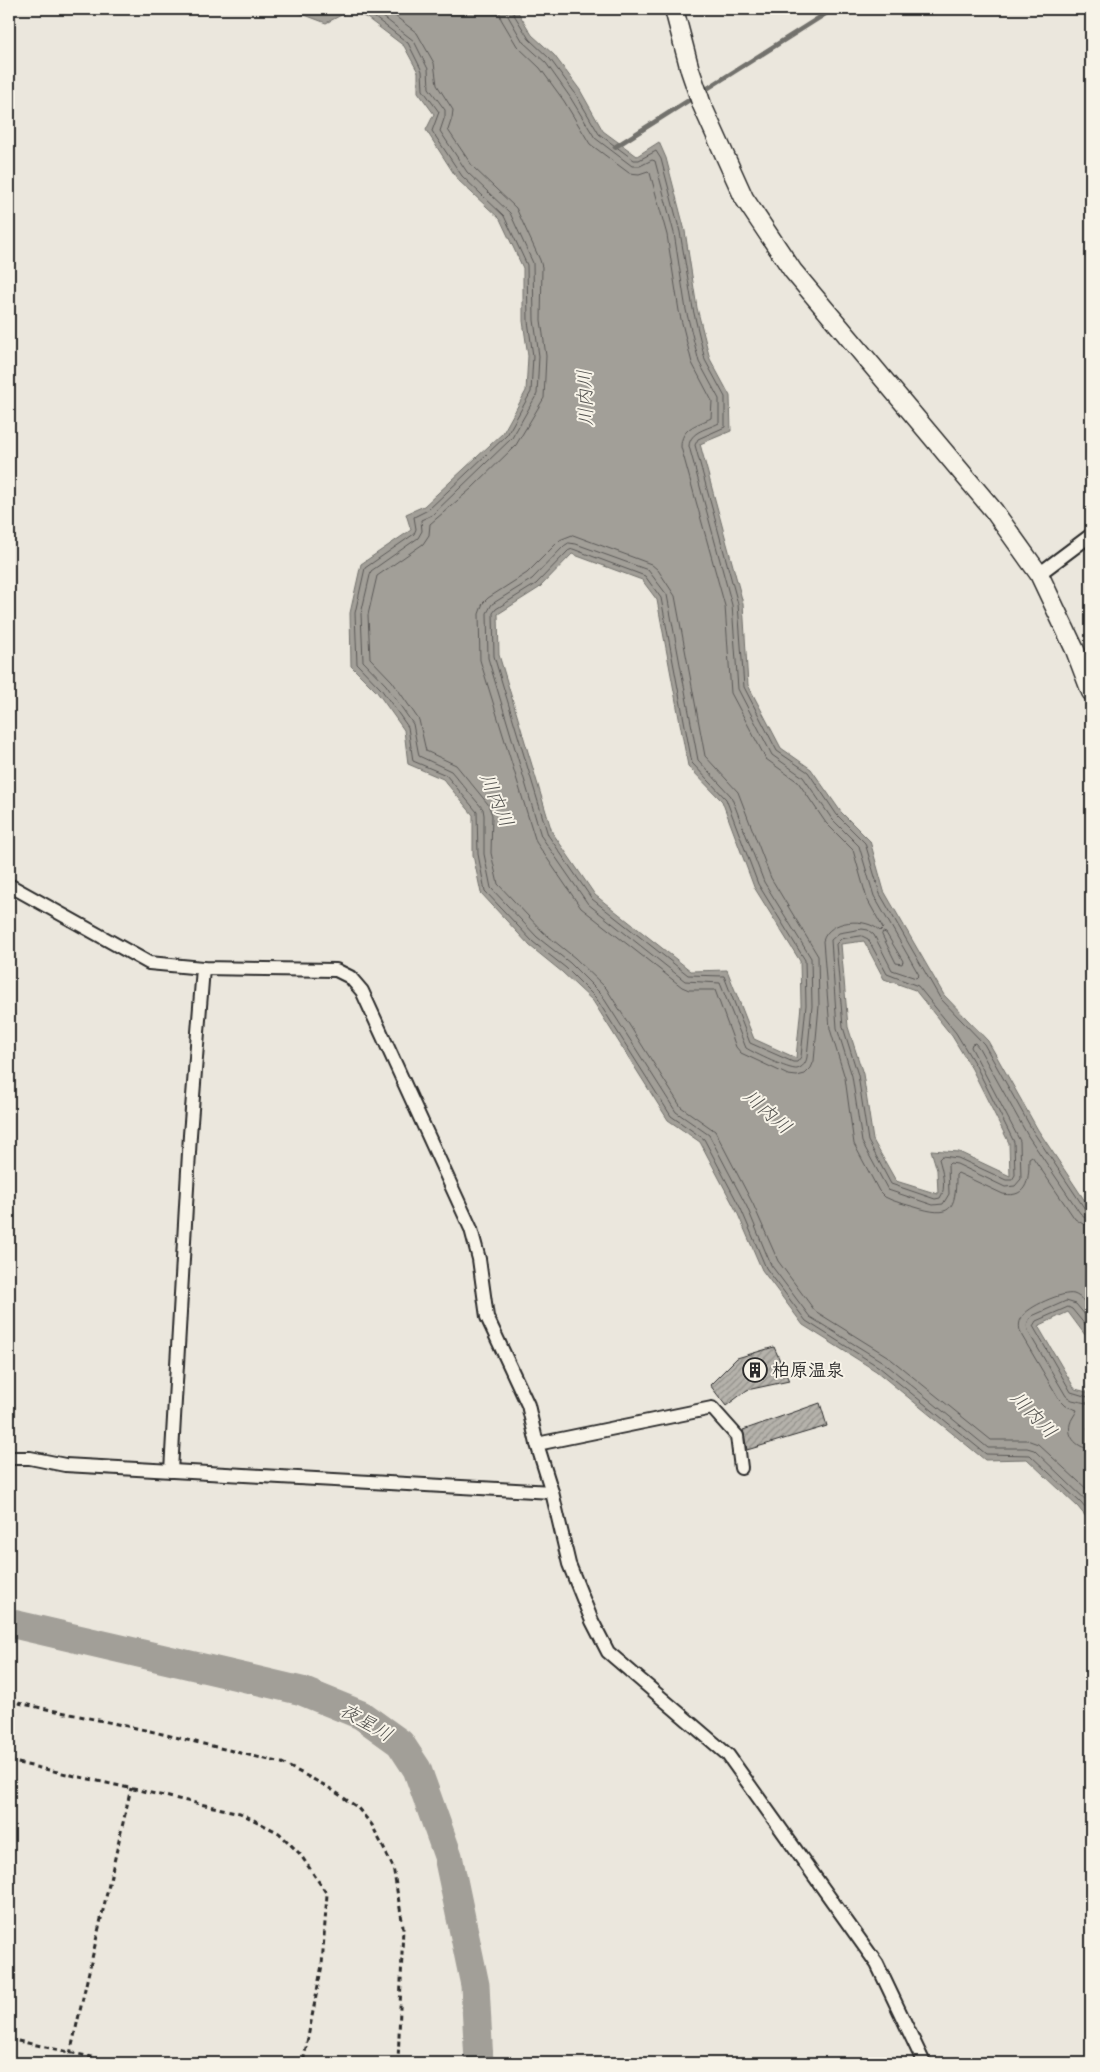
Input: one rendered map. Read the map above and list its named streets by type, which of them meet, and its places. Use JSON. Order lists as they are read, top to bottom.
{
  "water": ["川内川", "夜星川"],
  "places": {
    "building": ["柏原温泉"]
  }
}
